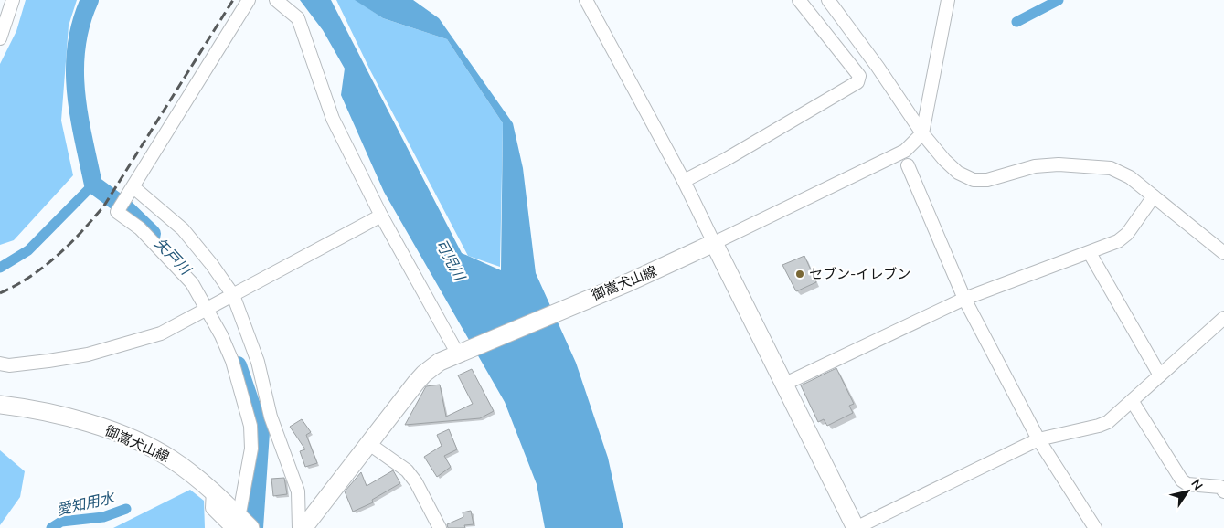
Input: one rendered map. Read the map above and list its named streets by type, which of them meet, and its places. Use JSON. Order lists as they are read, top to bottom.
{
  "streets": {
    "main road": ["御嵩犬山線"]
  },
  "water": ["矢戸川", "可児川", "愛知用水"],
  "places": ["セブン-イレブン"],
  "north": "top right"
}
